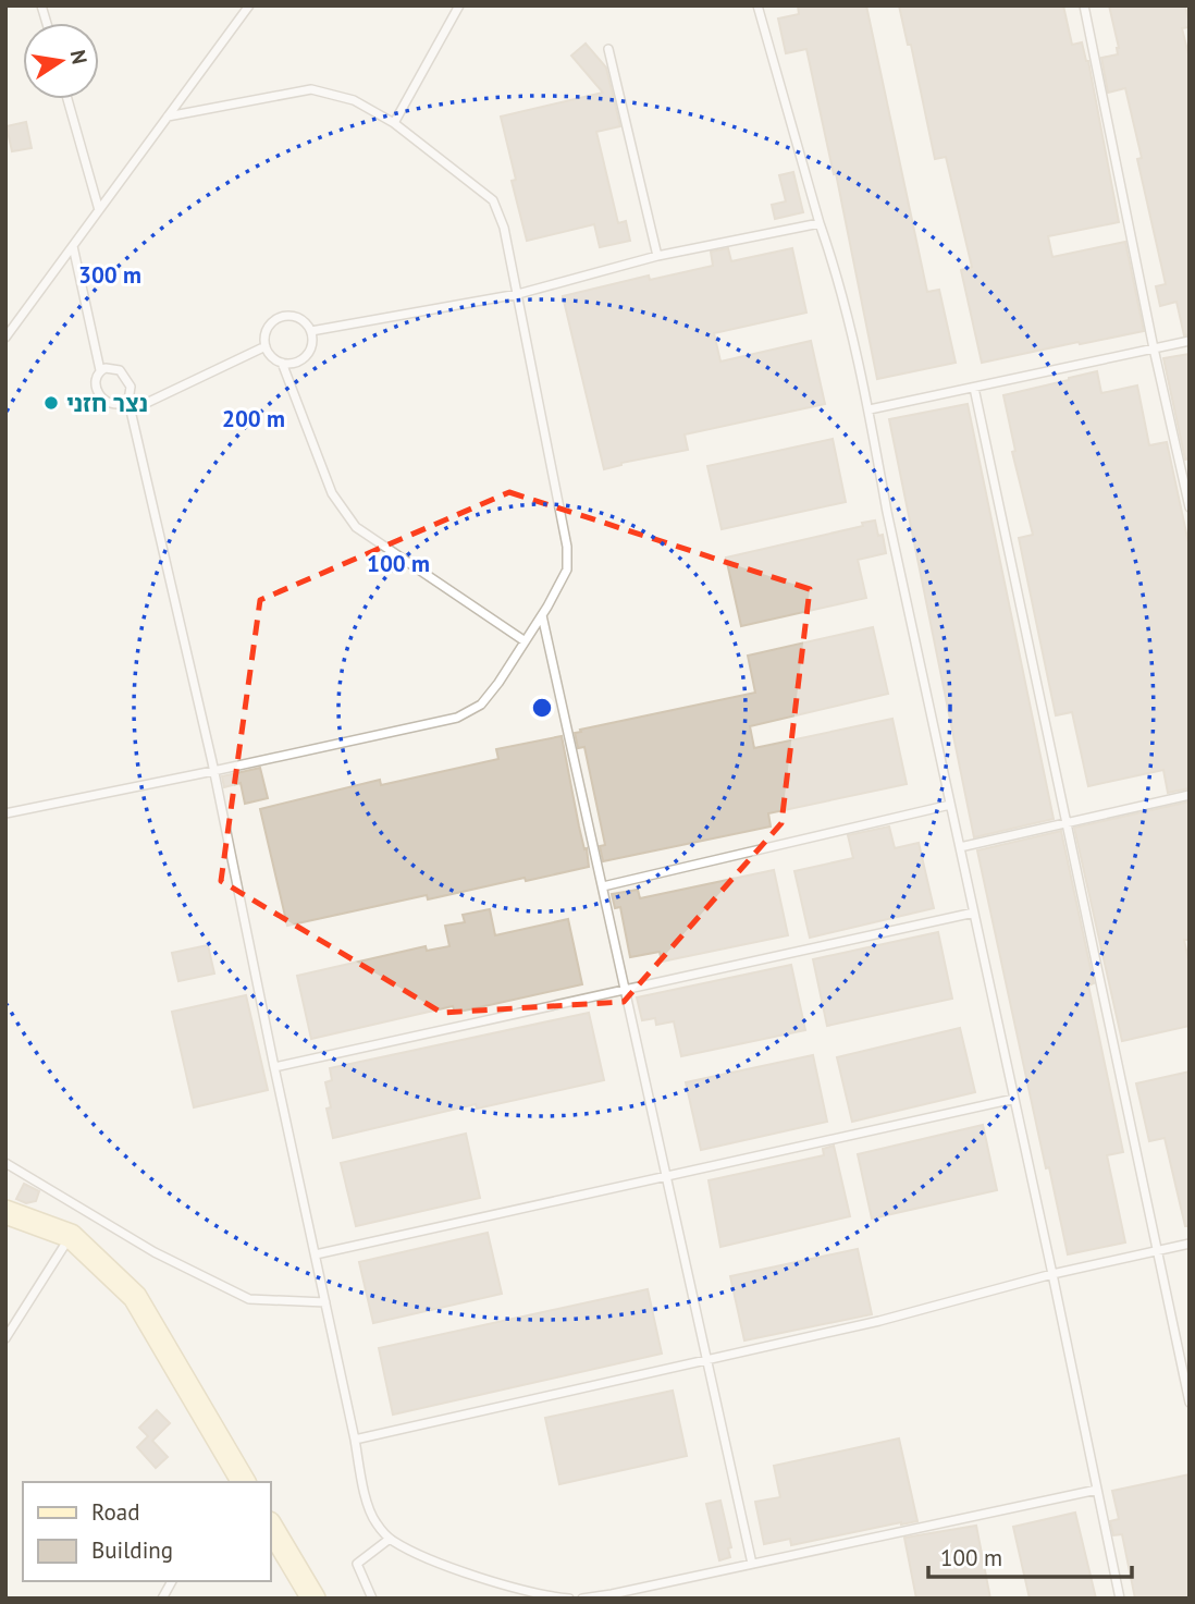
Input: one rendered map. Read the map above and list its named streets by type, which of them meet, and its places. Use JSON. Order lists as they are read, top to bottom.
{
  "places": ["נצר חזני"],
  "legend": ["Road", "Building"],
  "scale_bar": "100 m",
  "north": "right",
  "rings": ["300 m", "200 m", "100 m"]
}
